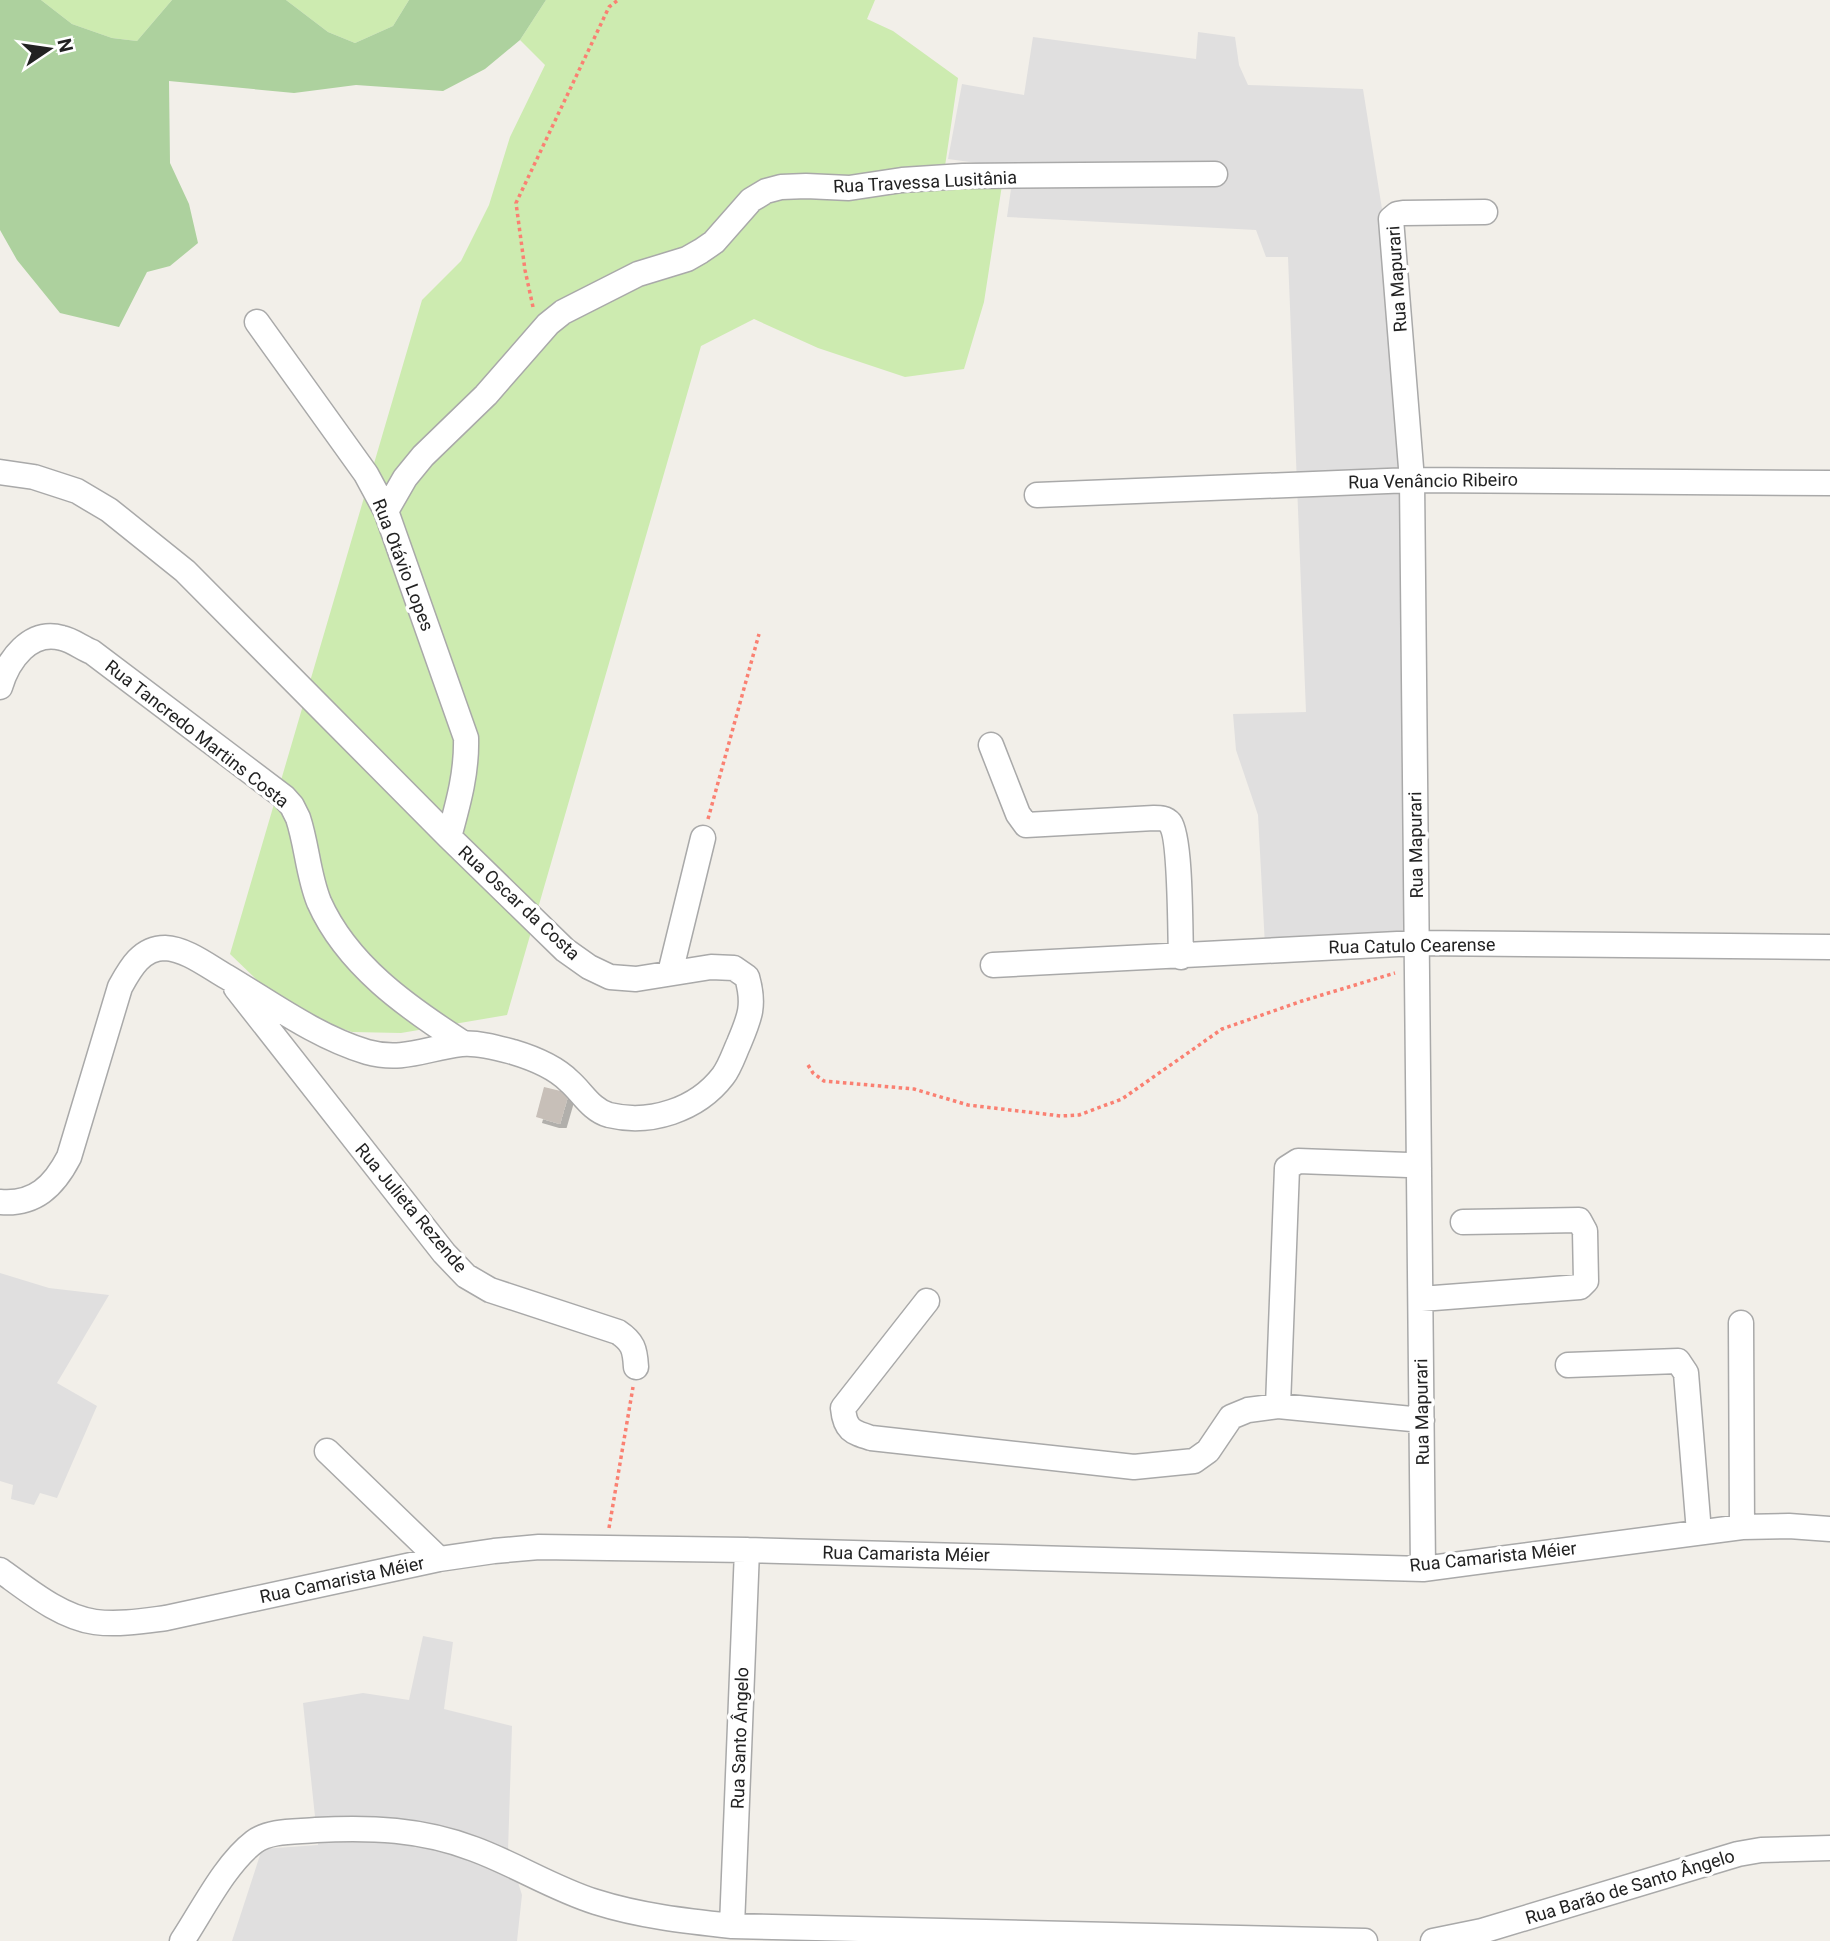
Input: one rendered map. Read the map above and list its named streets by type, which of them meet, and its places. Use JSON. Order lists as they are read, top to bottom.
{
  "streets": {
    "street": [
      "Rua Travessa Lusitânia",
      "Rua Mapurari",
      "Rua Venâncio Ribeiro",
      "Rua Otávio Lopes",
      "Rua Tancredo Martins Costa",
      "Rua Oscar da Costa",
      "Rua Catulo Cearense",
      "Rua Julieta Rezende",
      "Rua Camarista Méier",
      "Rua Santo Ângelo",
      "Rua Barão de Santo Ângelo"
    ]
  },
  "crossings": [
    ["Rua Travessa Lusitânia", "Rua Otávio Lopes"],
    ["Rua Mapurari", "Rua Venâncio Ribeiro"],
    ["Rua Mapurari", "Rua Catulo Cearense"],
    ["Rua Mapurari", "Rua Camarista Méier"],
    ["Rua Otávio Lopes", "Rua Oscar da Costa"],
    ["Rua Tancredo Martins Costa", "Rua Oscar da Costa"],
    ["Rua Oscar da Costa", "Rua Julieta Rezende"],
    ["Rua Camarista Méier", "Rua Santo Ângelo"]
  ],
  "north": "right"
}
